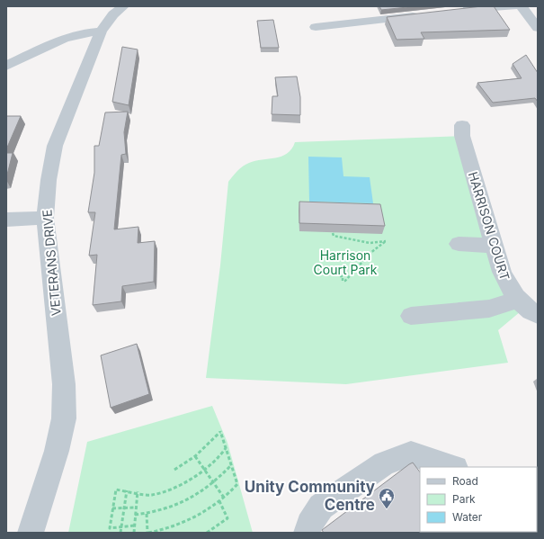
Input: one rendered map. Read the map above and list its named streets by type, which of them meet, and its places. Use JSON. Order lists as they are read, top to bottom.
{
  "streets": {
    "street": ["HARRISON COURT", "VETERANS DRIVE"]
  },
  "parks": ["Harrison Court Park"],
  "places": {
    "public building": ["Unity Community Centre"]
  },
  "legend": ["Road", "Park", "Water"]
}
